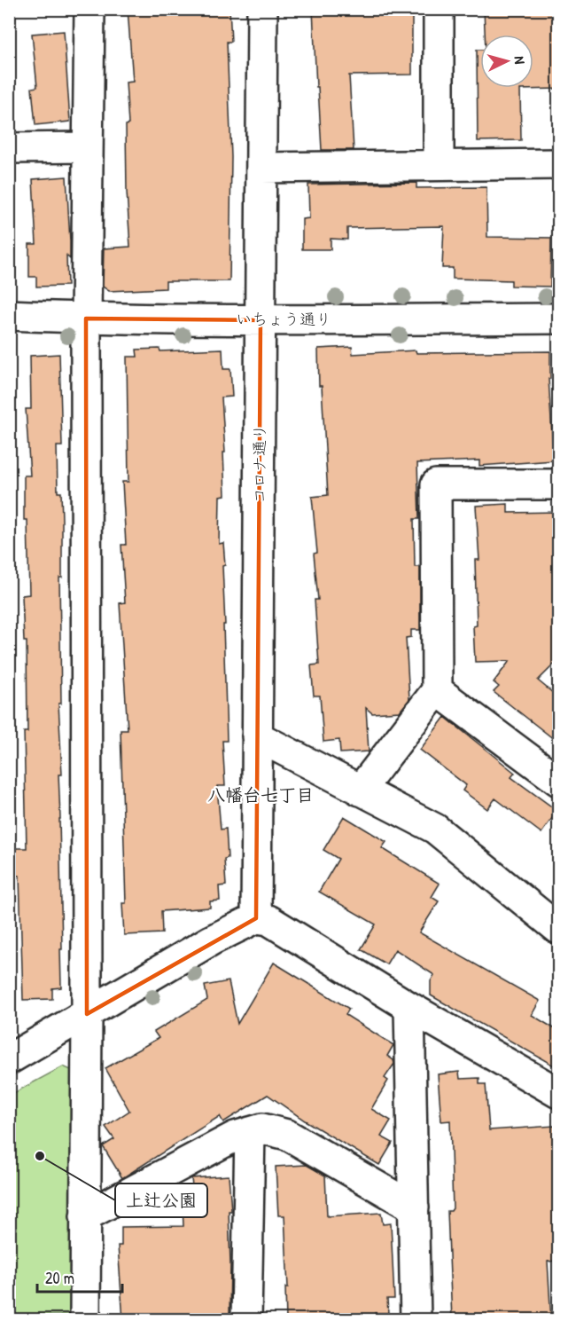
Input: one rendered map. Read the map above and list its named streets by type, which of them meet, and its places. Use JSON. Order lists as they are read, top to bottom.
{
  "streets": {
    "street": ["いちょう通り", "コロナ通り"]
  },
  "crossings": [
    ["いちょう通り", "コロナ通り"]
  ],
  "districts": ["八幡台七丁目"],
  "places": ["上辻公園"],
  "scale_bar": "20 m",
  "north": "right"
}
